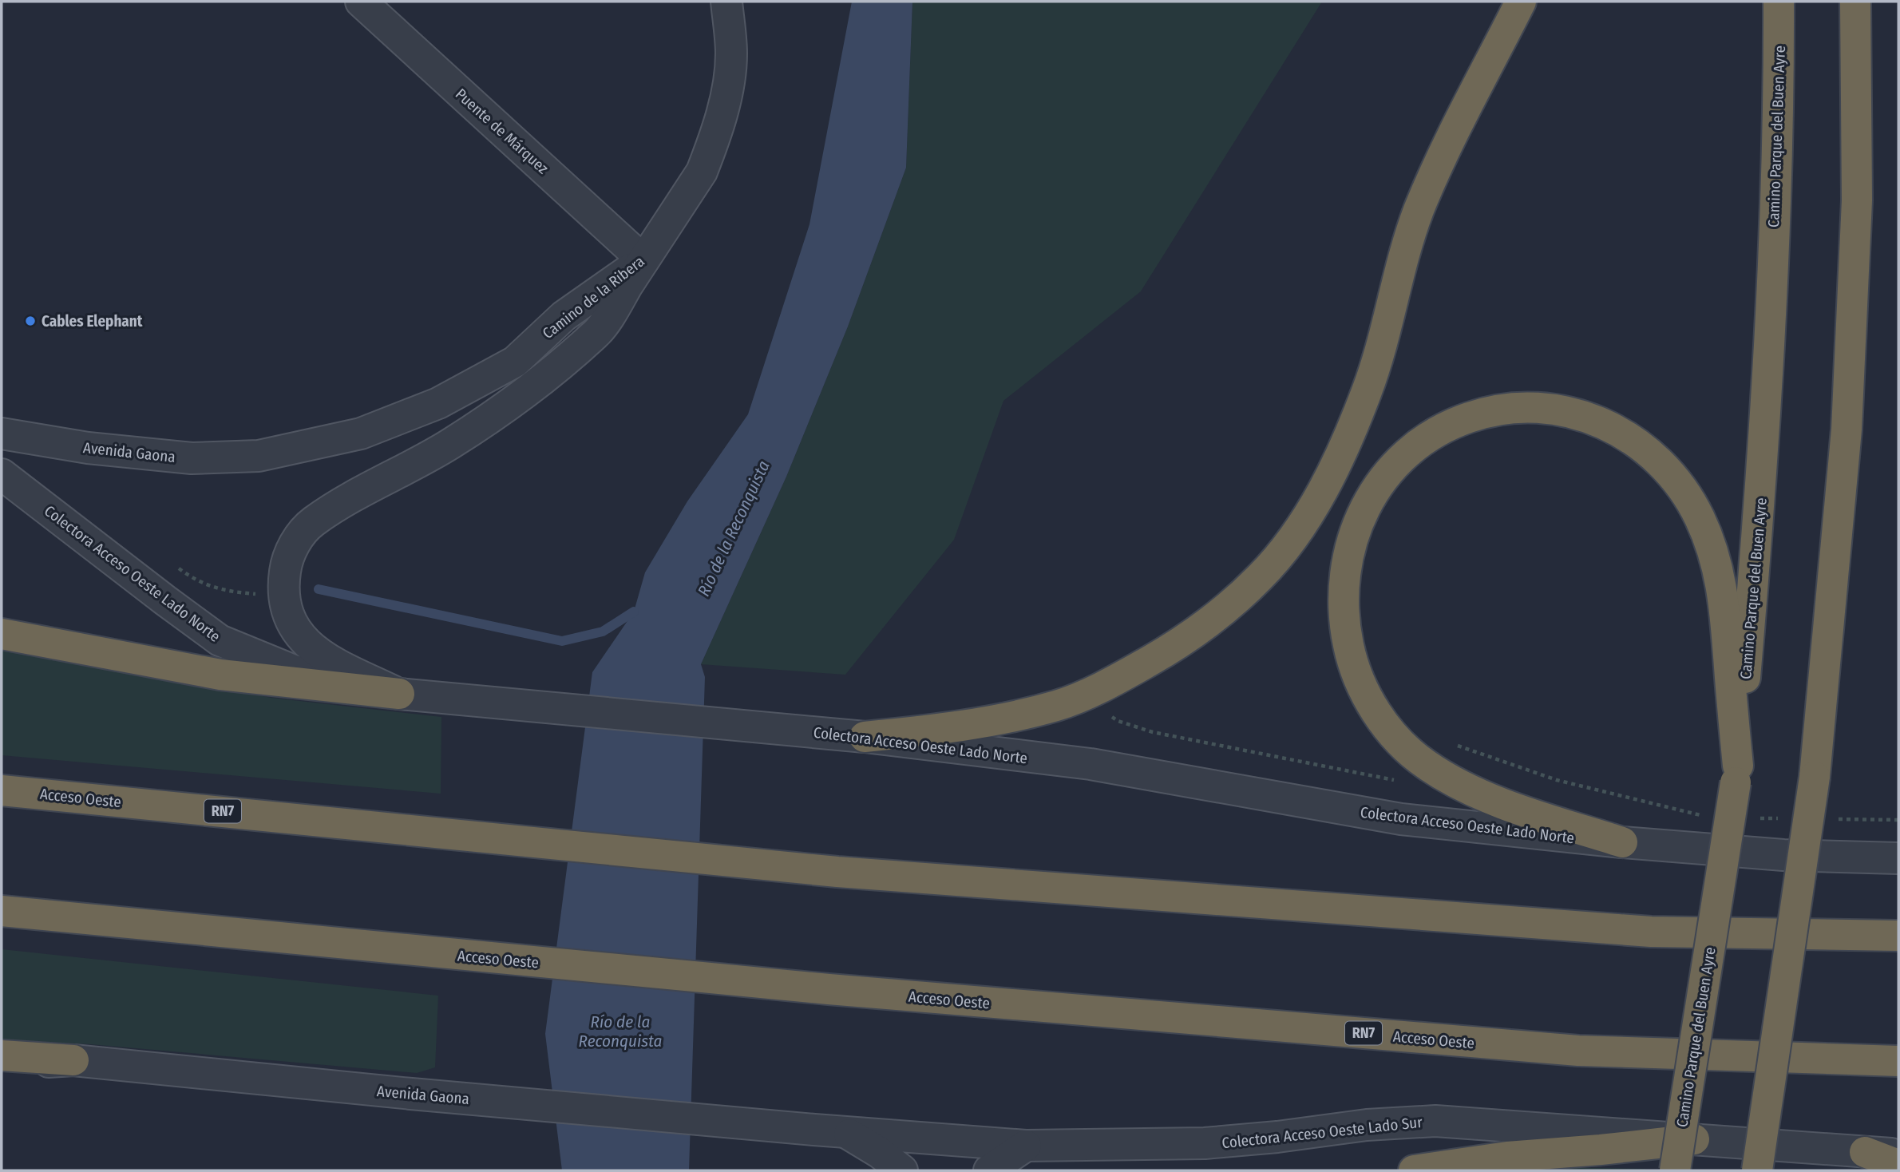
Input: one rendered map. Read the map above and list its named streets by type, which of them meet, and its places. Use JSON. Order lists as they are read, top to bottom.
{
  "streets": {
    "highway": ["Camino Parque del Buen Ayre", "Acceso Oeste", "RN7"],
    "street": [
      "Puente de Márquez",
      "Camino de la Ribera",
      "Avenida Gaona",
      "Colectora Acceso Oeste Lado Norte",
      "Colectora Acceso Oeste Lado Sur"
    ]
  },
  "crossings": [
    ["Puente de Márquez", "Camino de la Ribera"],
    ["Camino de la Ribera", "Avenida Gaona"],
    ["Avenida Gaona", "Colectora Acceso Oeste Lado Sur"]
  ],
  "water": ["Río de la Reconquista"],
  "places": ["Cables Elephant"]
}
